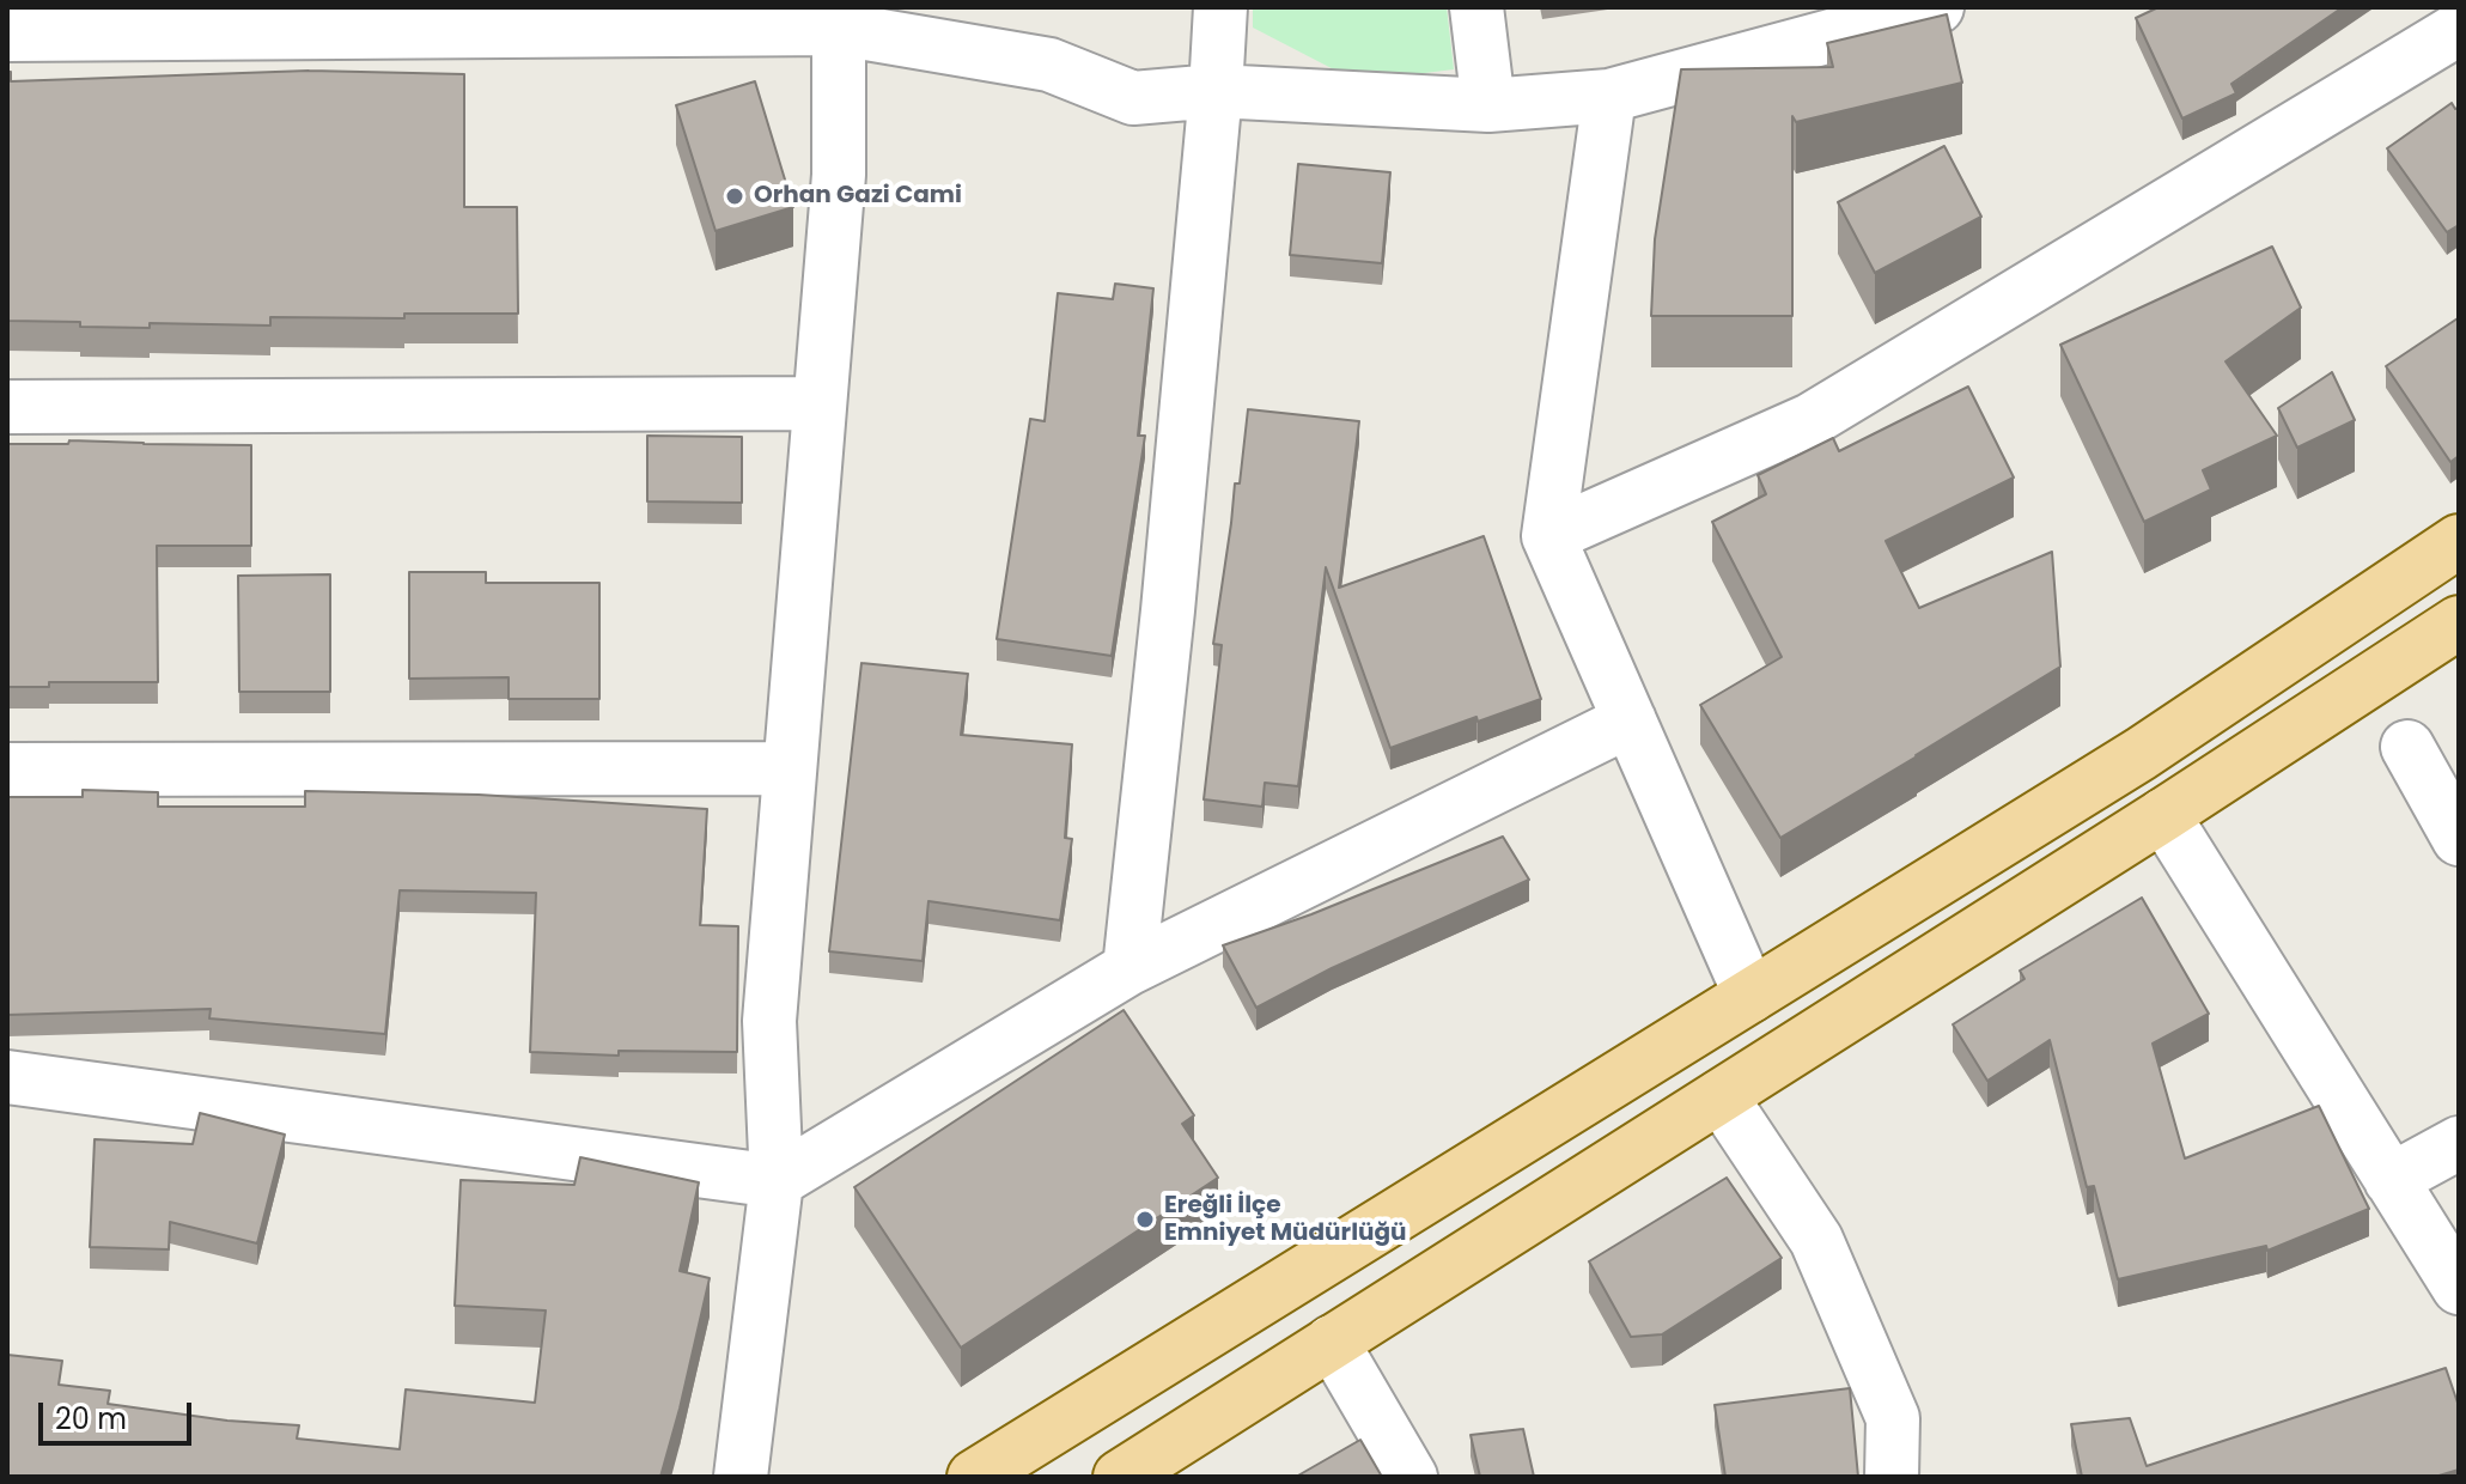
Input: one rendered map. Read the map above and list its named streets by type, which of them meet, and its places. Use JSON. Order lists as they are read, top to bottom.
{
  "places": ["Orhan Gazi Cami", "Ereğli İlçe Emniyet Müdürlüğü"],
  "scale_bar": "20 m"
}
